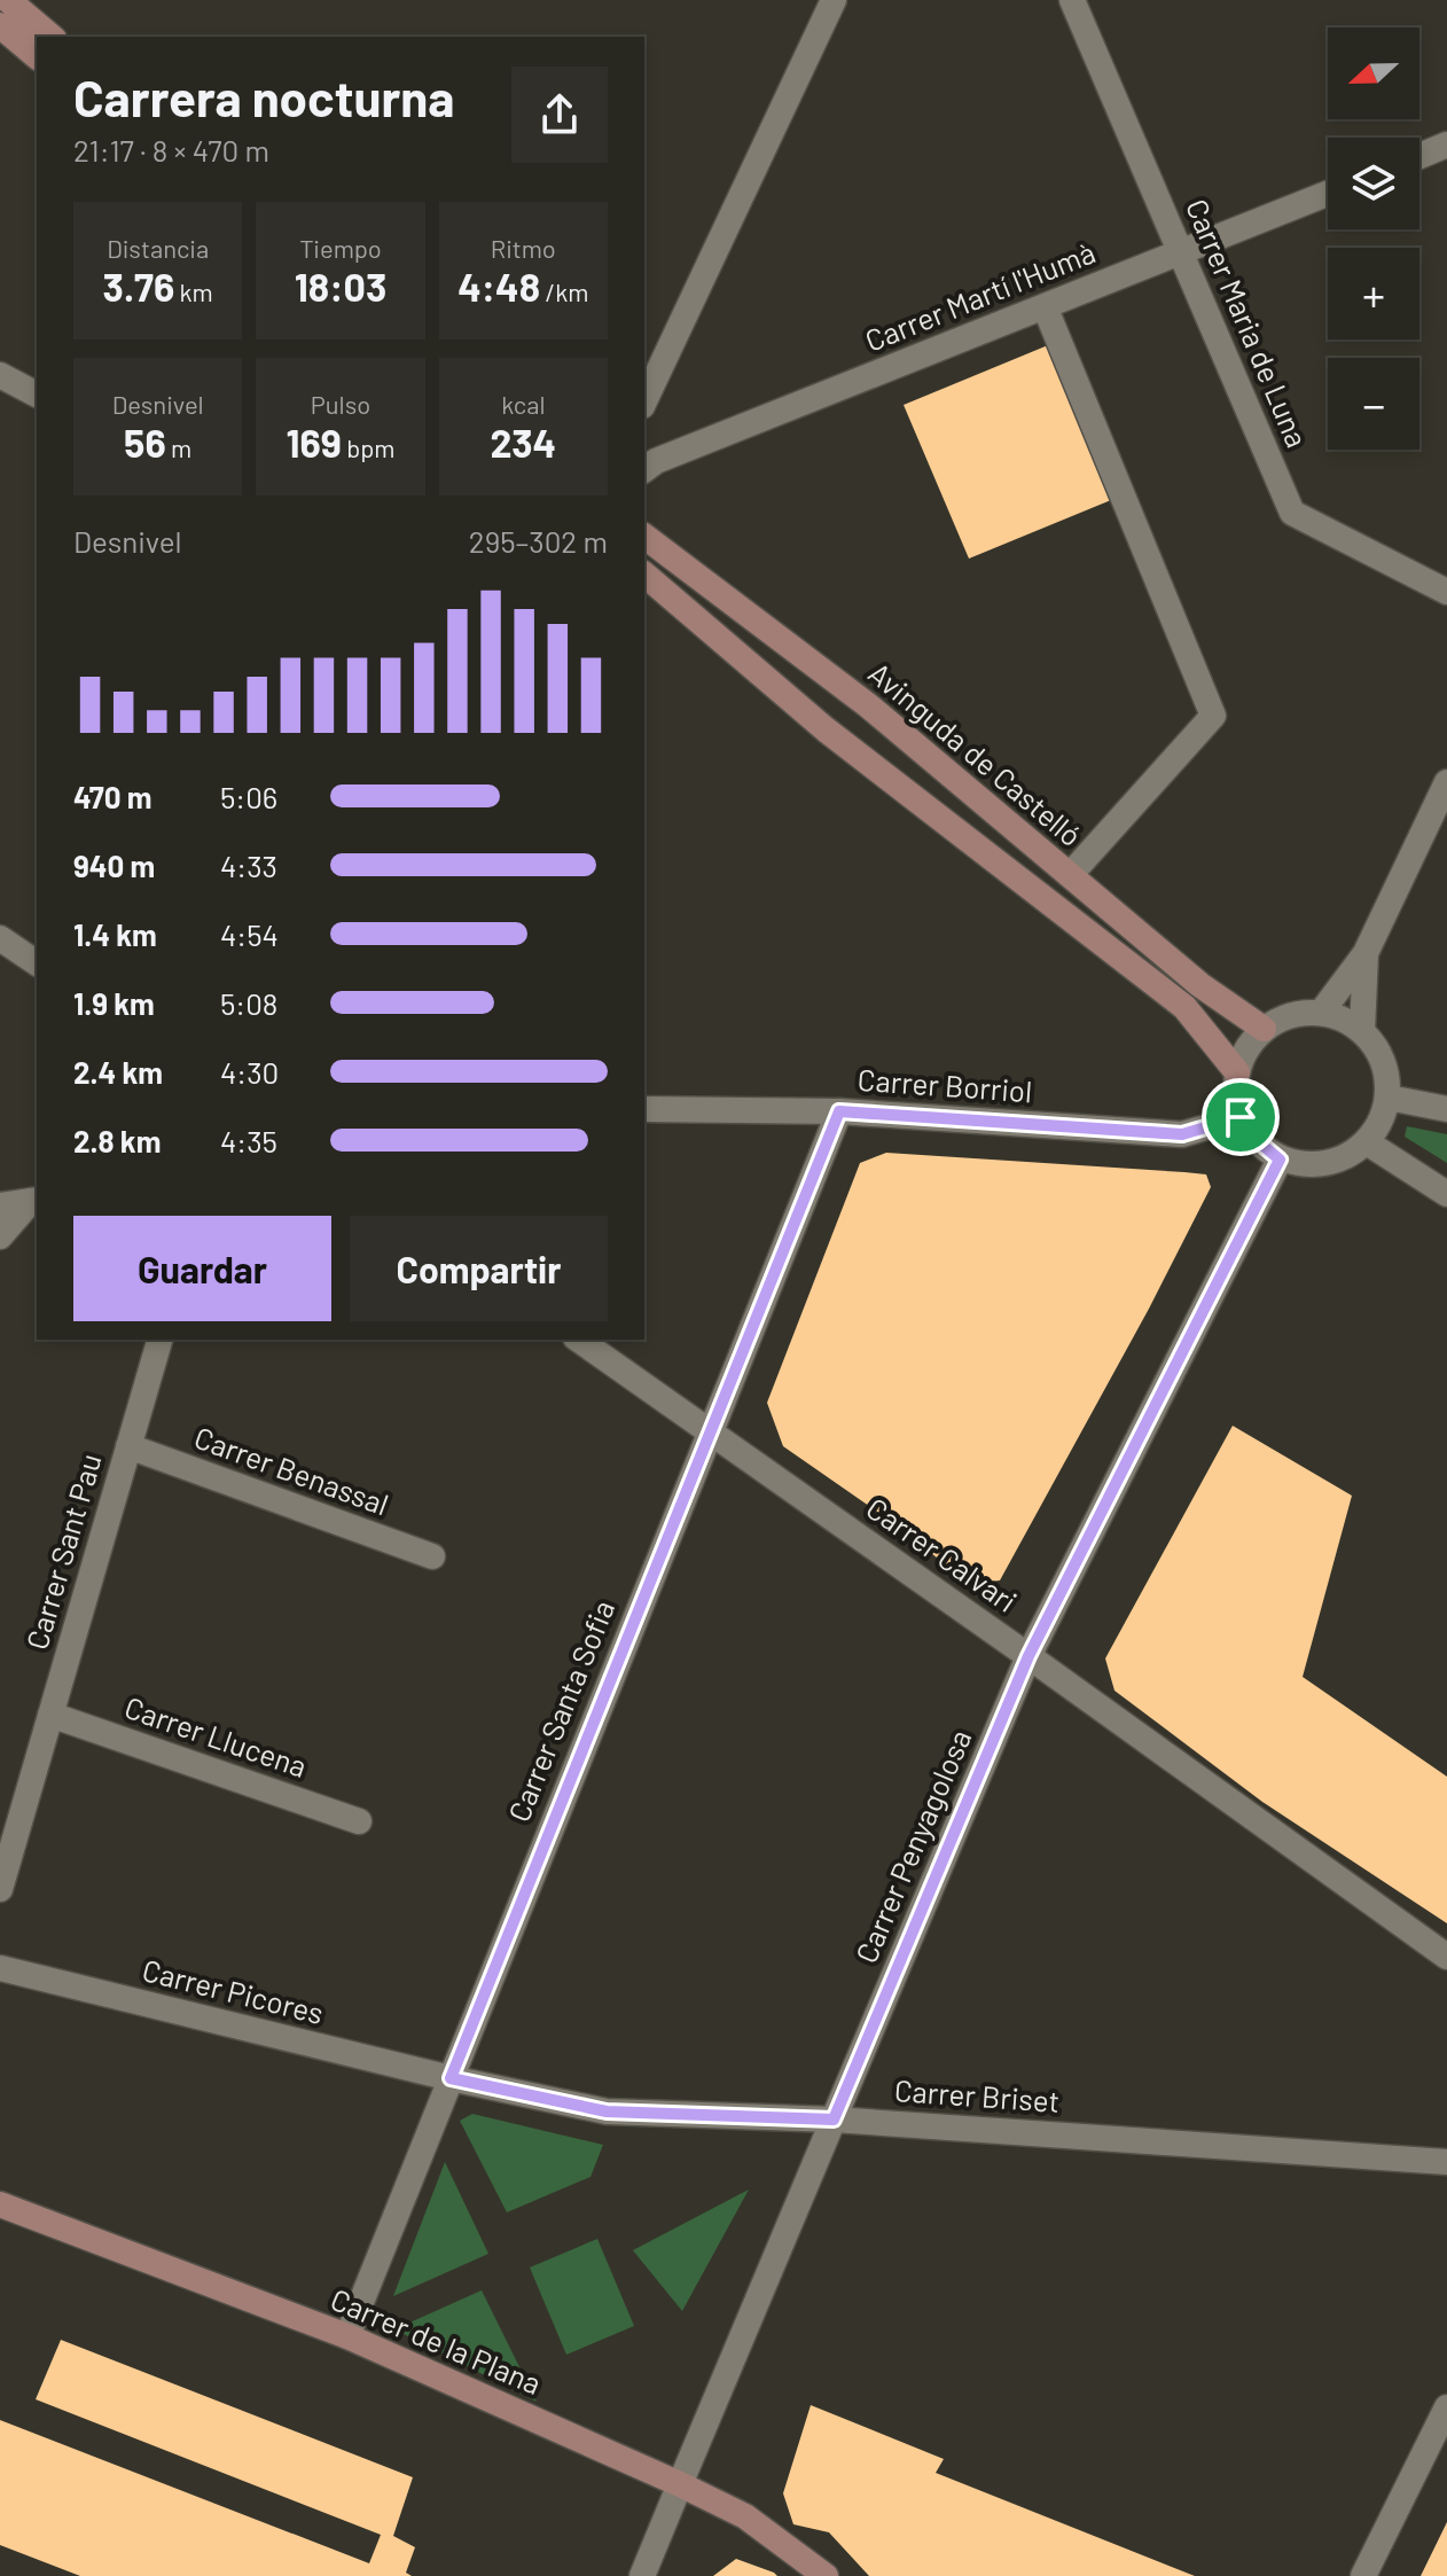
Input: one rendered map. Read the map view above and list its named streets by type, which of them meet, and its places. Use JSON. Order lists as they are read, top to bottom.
{
  "streets": {
    "main road": ["Avinguda de Castelló", "Carrer de la Plana"],
    "street": [
      "Carrer Martí l'Humà",
      "Carrer Maria de Luna",
      "Carrer Borriol",
      "Carrer Benassal",
      "Carrer Sant Pau",
      "Carrer Calvari",
      "Carrer Santa Sofia",
      "Carrer Llucena",
      "Carrer Penyagolosa",
      "Carrer Picores",
      "Carrer Briset"
    ]
  },
  "crossings": [
    ["Carrer Martí l'Humà", "Carrer Maria de Luna"],
    ["Avinguda de Castelló", "Carrer Borriol"],
    ["Avinguda de Castelló", "Carrer Penyagolosa"],
    ["Carrer Borriol", "Carrer Santa Sofia"],
    ["Carrer Borriol", "Carrer Penyagolosa"],
    ["Carrer Benassal", "Carrer Sant Pau"],
    ["Carrer Sant Pau", "Carrer Llucena"],
    ["Carrer Calvari", "Carrer Santa Sofia"],
    ["Carrer Calvari", "Carrer Penyagolosa"],
    ["Carrer Santa Sofia", "Carrer Picores"],
    ["Carrer Santa Sofia", "Carrer Briset"],
    ["Carrer Santa Sofia", "Carrer de la Plana"],
    ["Carrer Penyagolosa", "Carrer Briset"],
    ["Carrer Penyagolosa", "Carrer de la Plana"],
    ["Carrer Picores", "Carrer Briset"]
  ],
  "north": "left",
  "page": {
    "map_buttons": ["+", "−"],
    "heading": ["Carrera nocturna", "21:17 · 8 × 470 m"],
    "stats": [
      ["Distancia", "3.76 km"],
      ["Tiempo", "18:03"],
      ["Ritmo", "4:48 /km"],
      ["Desnivel", "56 m"],
      ["Pulso", "169 bpm"],
      ["kcal", "234"]
    ],
    "chart": ["Desnivel", "295–302 m"],
    "list": [
      {
        "name": "470 m",
        "note": "5:06"
      },
      {
        "name": "940 m",
        "note": "4:33"
      },
      {
        "name": "1.4 km",
        "note": "4:54"
      },
      {
        "name": "1.9 km",
        "note": "5:08"
      },
      {
        "name": "2.4 km",
        "note": "4:30"
      },
      {
        "name": "2.8 km",
        "note": "4:35"
      }
    ],
    "buttons": ["Guardar", "Compartir"]
  }
}
